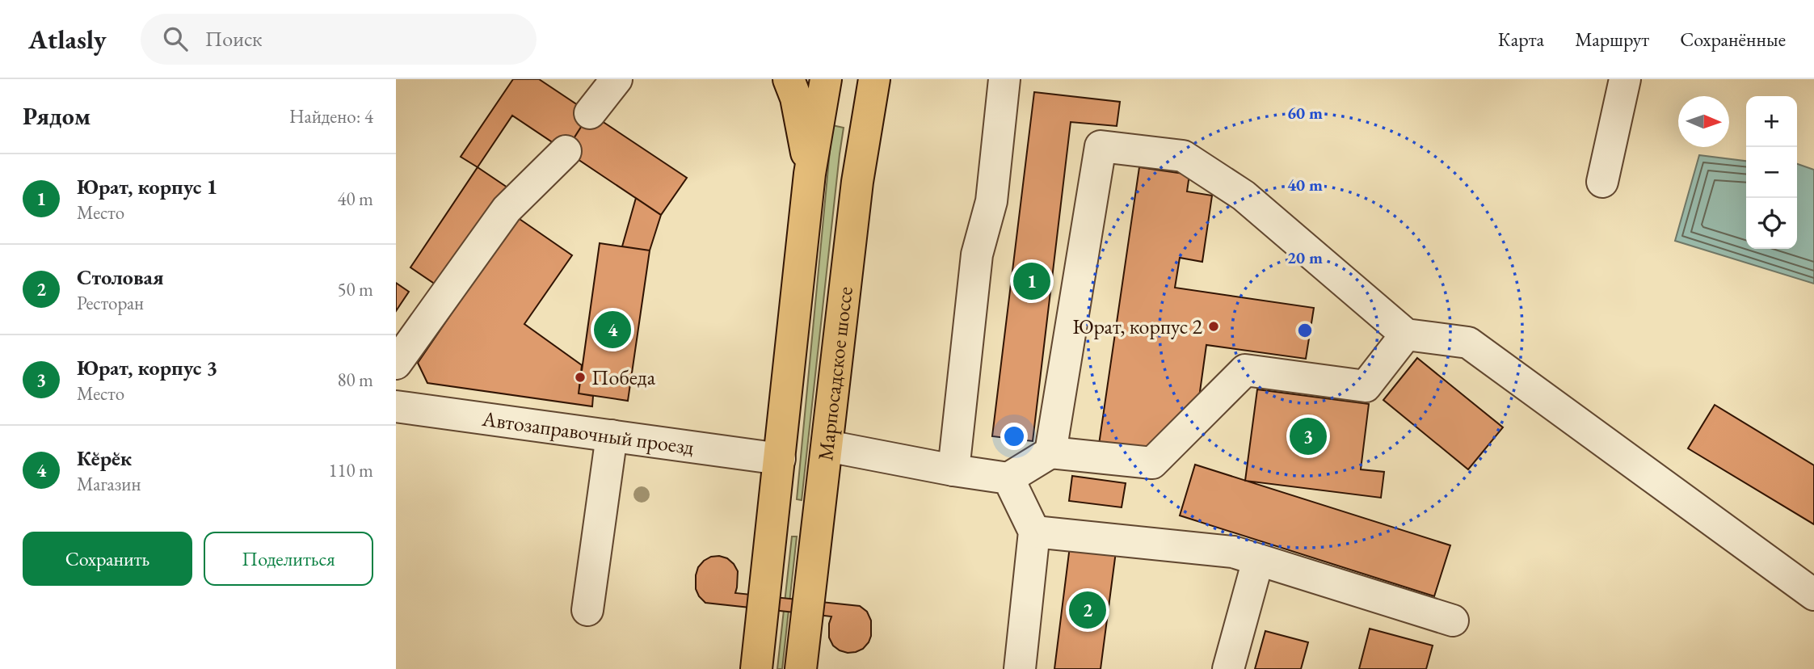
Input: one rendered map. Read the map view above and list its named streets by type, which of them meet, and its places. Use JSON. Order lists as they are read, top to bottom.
{
  "streets": {
    "main road": ["Марпосадское шоссе"],
    "street": ["Автозаправочный проезд"]
  },
  "places": ["Юрат, корпус 2", "Победа"],
  "north": "right",
  "page": {
    "header": "Atlasly",
    "search": "Поиск",
    "nav": ["Карта", "Маршрут", "Сохранённые"],
    "heading": ["Рядом", "Найдено: 4"],
    "map_buttons": ["+", "−"],
    "list": [
      {
        "mark": "1",
        "name": "Юрат, корпус 1",
        "note": "Место",
        "value": "40 m"
      },
      {
        "mark": "2",
        "name": "Столовая",
        "note": "Ресторан",
        "value": "50 m"
      },
      {
        "mark": "3",
        "name": "Юрат, корпус 3",
        "note": "Место",
        "value": "80 m"
      },
      {
        "mark": "4",
        "name": "Кӗрӗк",
        "note": "Магазин",
        "value": "110 m"
      }
    ],
    "pins": [
      "1",
      "4",
      "3",
      "2"
    ],
    "buttons": ["Сохранить", "Поделиться"]
  },
  "rings": ["60 m", "40 m", "20 m"]
}
